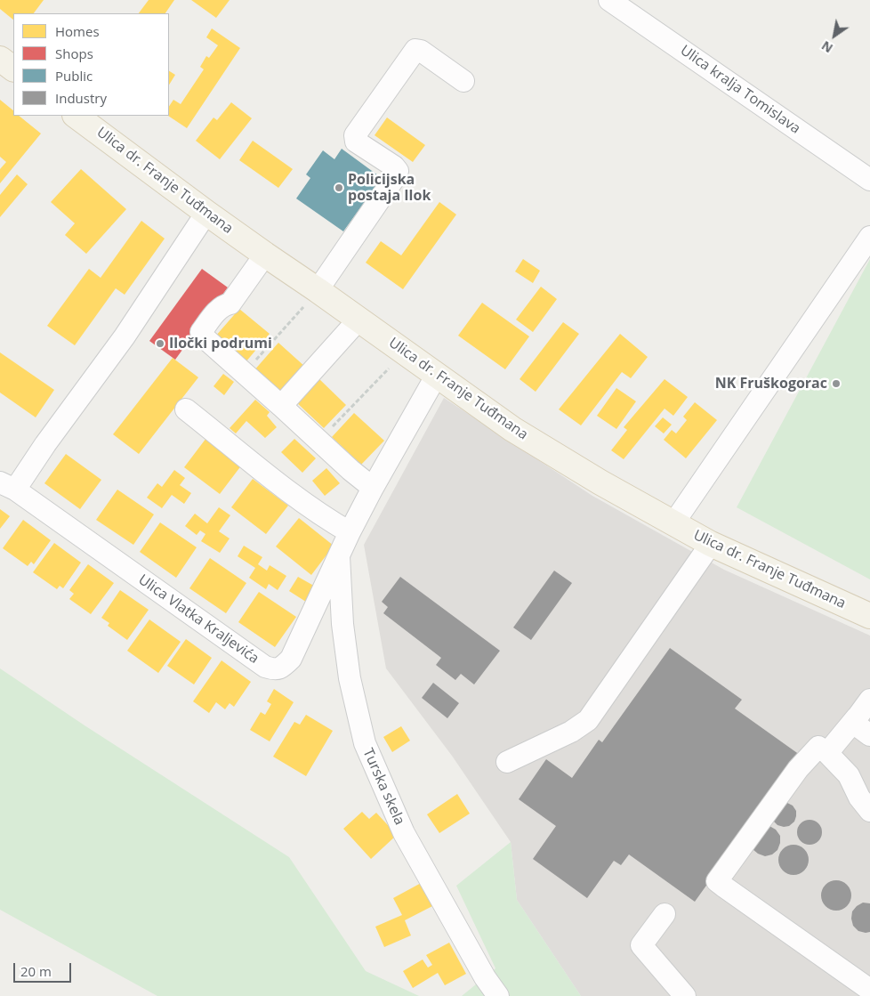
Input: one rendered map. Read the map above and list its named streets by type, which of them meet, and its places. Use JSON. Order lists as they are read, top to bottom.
{
  "streets": {
    "main road": ["Ulica dr. Franje Tuđmana"],
    "street": ["Ulica kralja Tomislava", "Ulica Vlatka Kraljevića", "Turska skela"]
  },
  "crossings": [
    ["Ulica dr. Franje Tuđmana", "Ulica Vlatka Kraljevića"],
    ["Ulica Vlatka Kraljevića", "Turska skela"]
  ],
  "places": ["Policijska postaja Ilok", "Iločki podrumi", "NK Fruškogorac"],
  "legend": [
    "Homes",
    "Shops",
    "Public",
    "Industry"
  ],
  "scale_bar": "20 m",
  "north": "bottom left"
}
